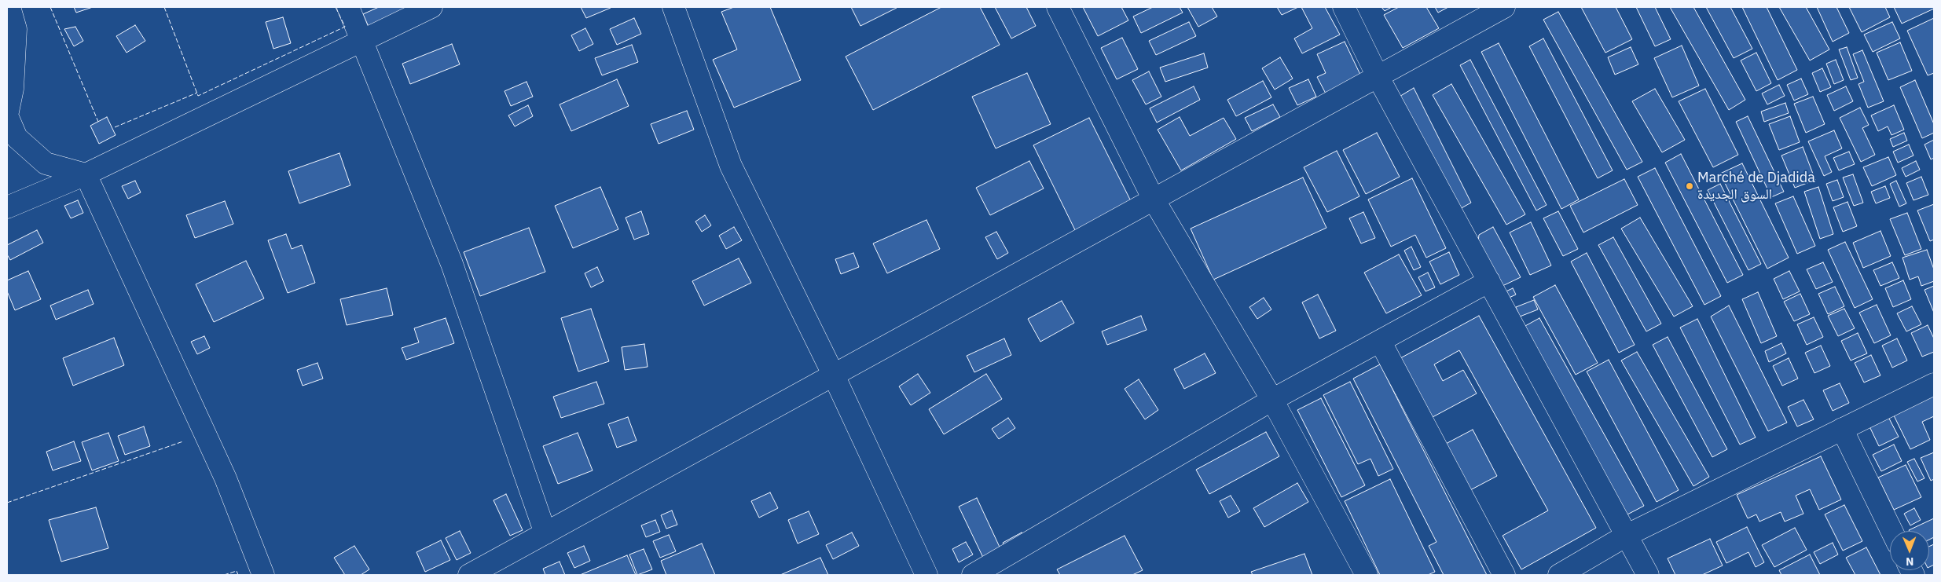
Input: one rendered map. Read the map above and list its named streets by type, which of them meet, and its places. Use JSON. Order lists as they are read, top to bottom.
{
  "places": ["Marché de Djadida السوق الجديدة"],
  "north": "bottom"
}
